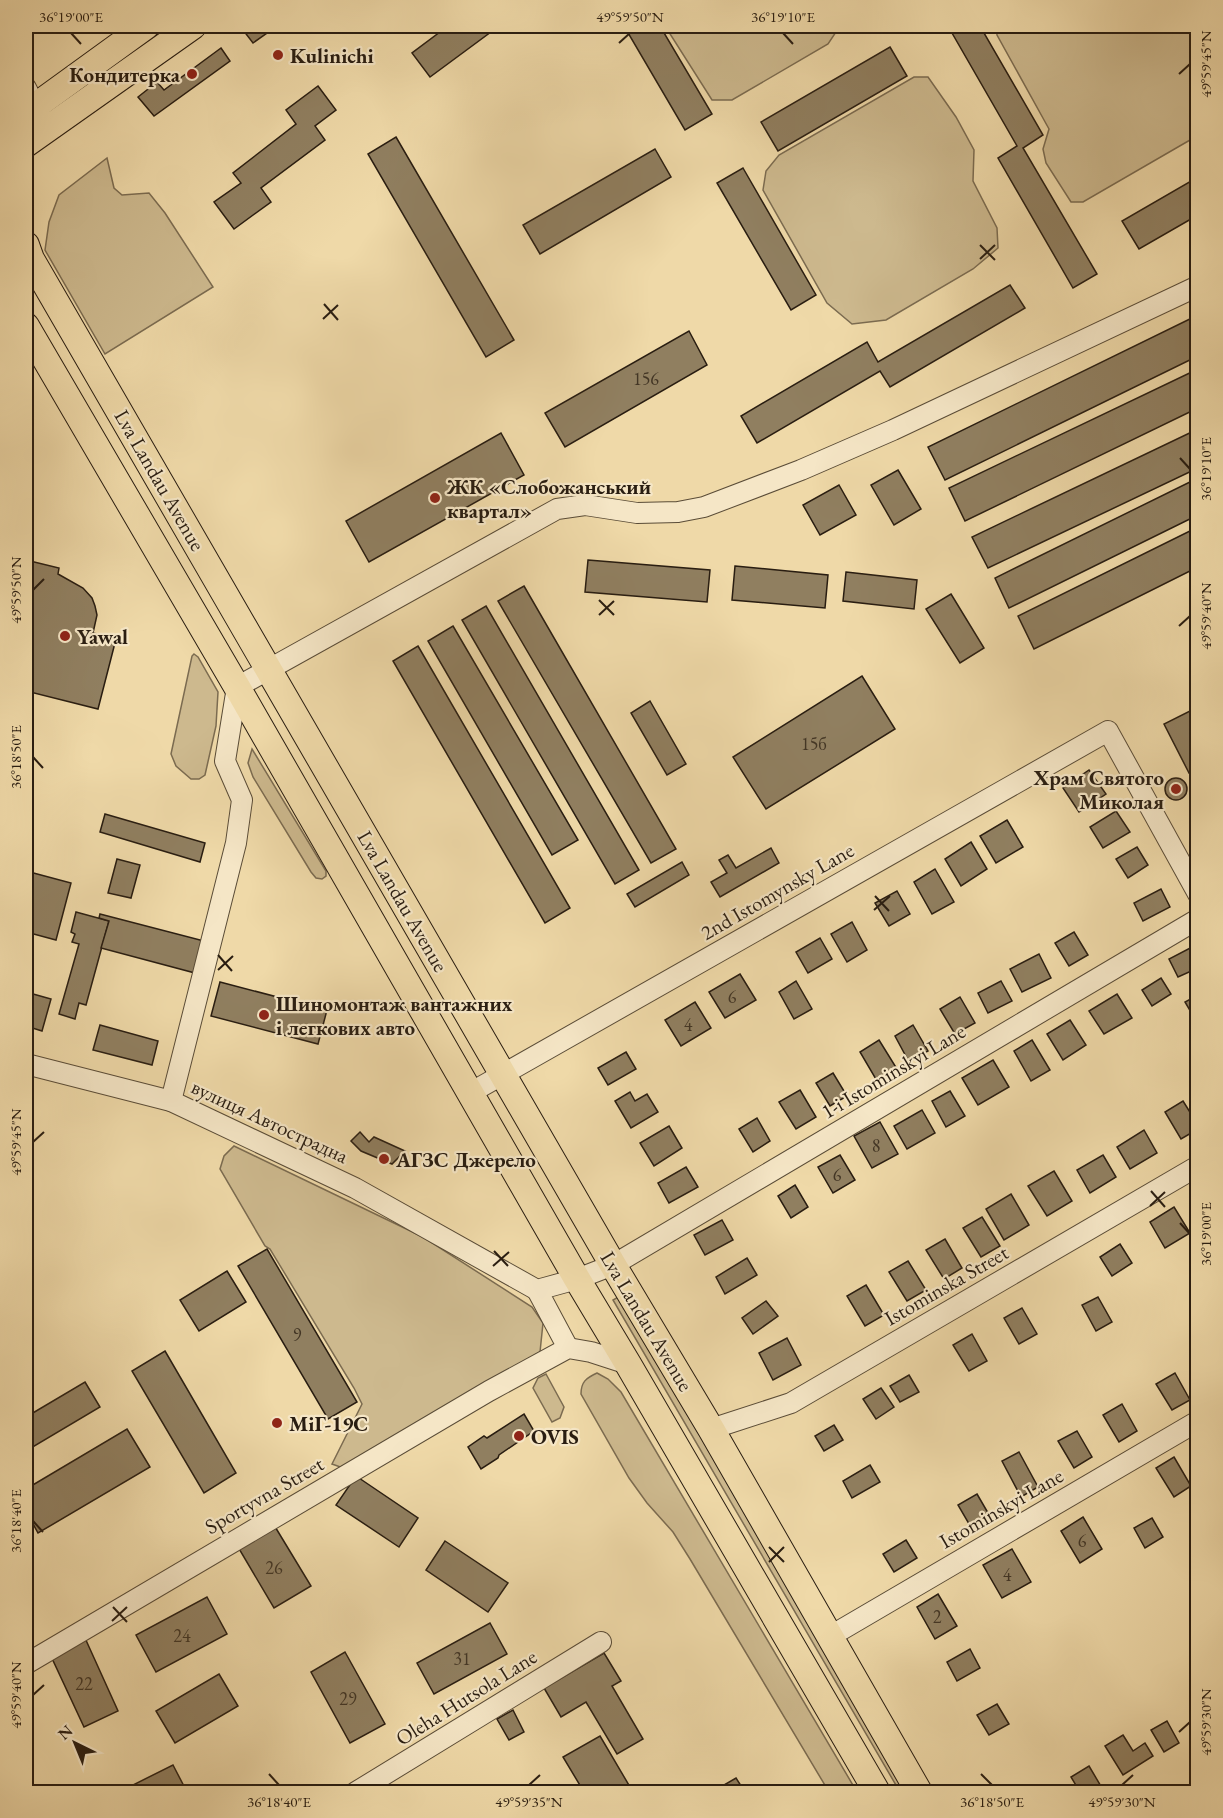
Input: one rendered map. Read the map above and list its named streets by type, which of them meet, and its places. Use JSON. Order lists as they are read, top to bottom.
{
  "streets": {
    "main road": ["Lva Landau Avenue"],
    "street": [
      "2nd Istomynsky Lane",
      "1-i Istominskyi Lane",
      "вулиця Автострадна",
      "Istominska Street",
      "Sportyvna Street",
      "Istominskyi Lane",
      "Oleha Hutsola Lane"
    ]
  },
  "crossings": [
    ["Lva Landau Avenue", "2nd Istomynsky Lane"],
    ["Lva Landau Avenue", "1-i Istominskyi Lane"],
    ["Lva Landau Avenue", "Istominska Street"],
    ["Lva Landau Avenue", "Istominskyi Lane"]
  ],
  "places": [
    "Kulinichi",
    "Кондитерка",
    "ЖК «Слобожанський квартал»",
    "Yawal",
    "Храм Святого Миколая",
    "Шиномонтаж вантажних і легкових авто",
    "АГЗС Джерело",
    "МіГ-19С",
    "OVIS"
  ],
  "house_numbers": [
    "156",
    "15б",
    "6",
    "4",
    "8",
    "6",
    "9",
    "6",
    "26",
    "4",
    "2",
    "24",
    "31",
    "22",
    "29"
  ],
  "north": "top left",
  "coordinates": [
    "36°19'00\"E",
    "49°59'50\"N",
    "36°19'10\"E",
    "49°59'45\"N",
    "49°59'40\"N",
    "36°18'50\"E",
    "36°18'40\"E",
    "49°59'30\"N",
    "49°59'35\"N"
  ]
}
